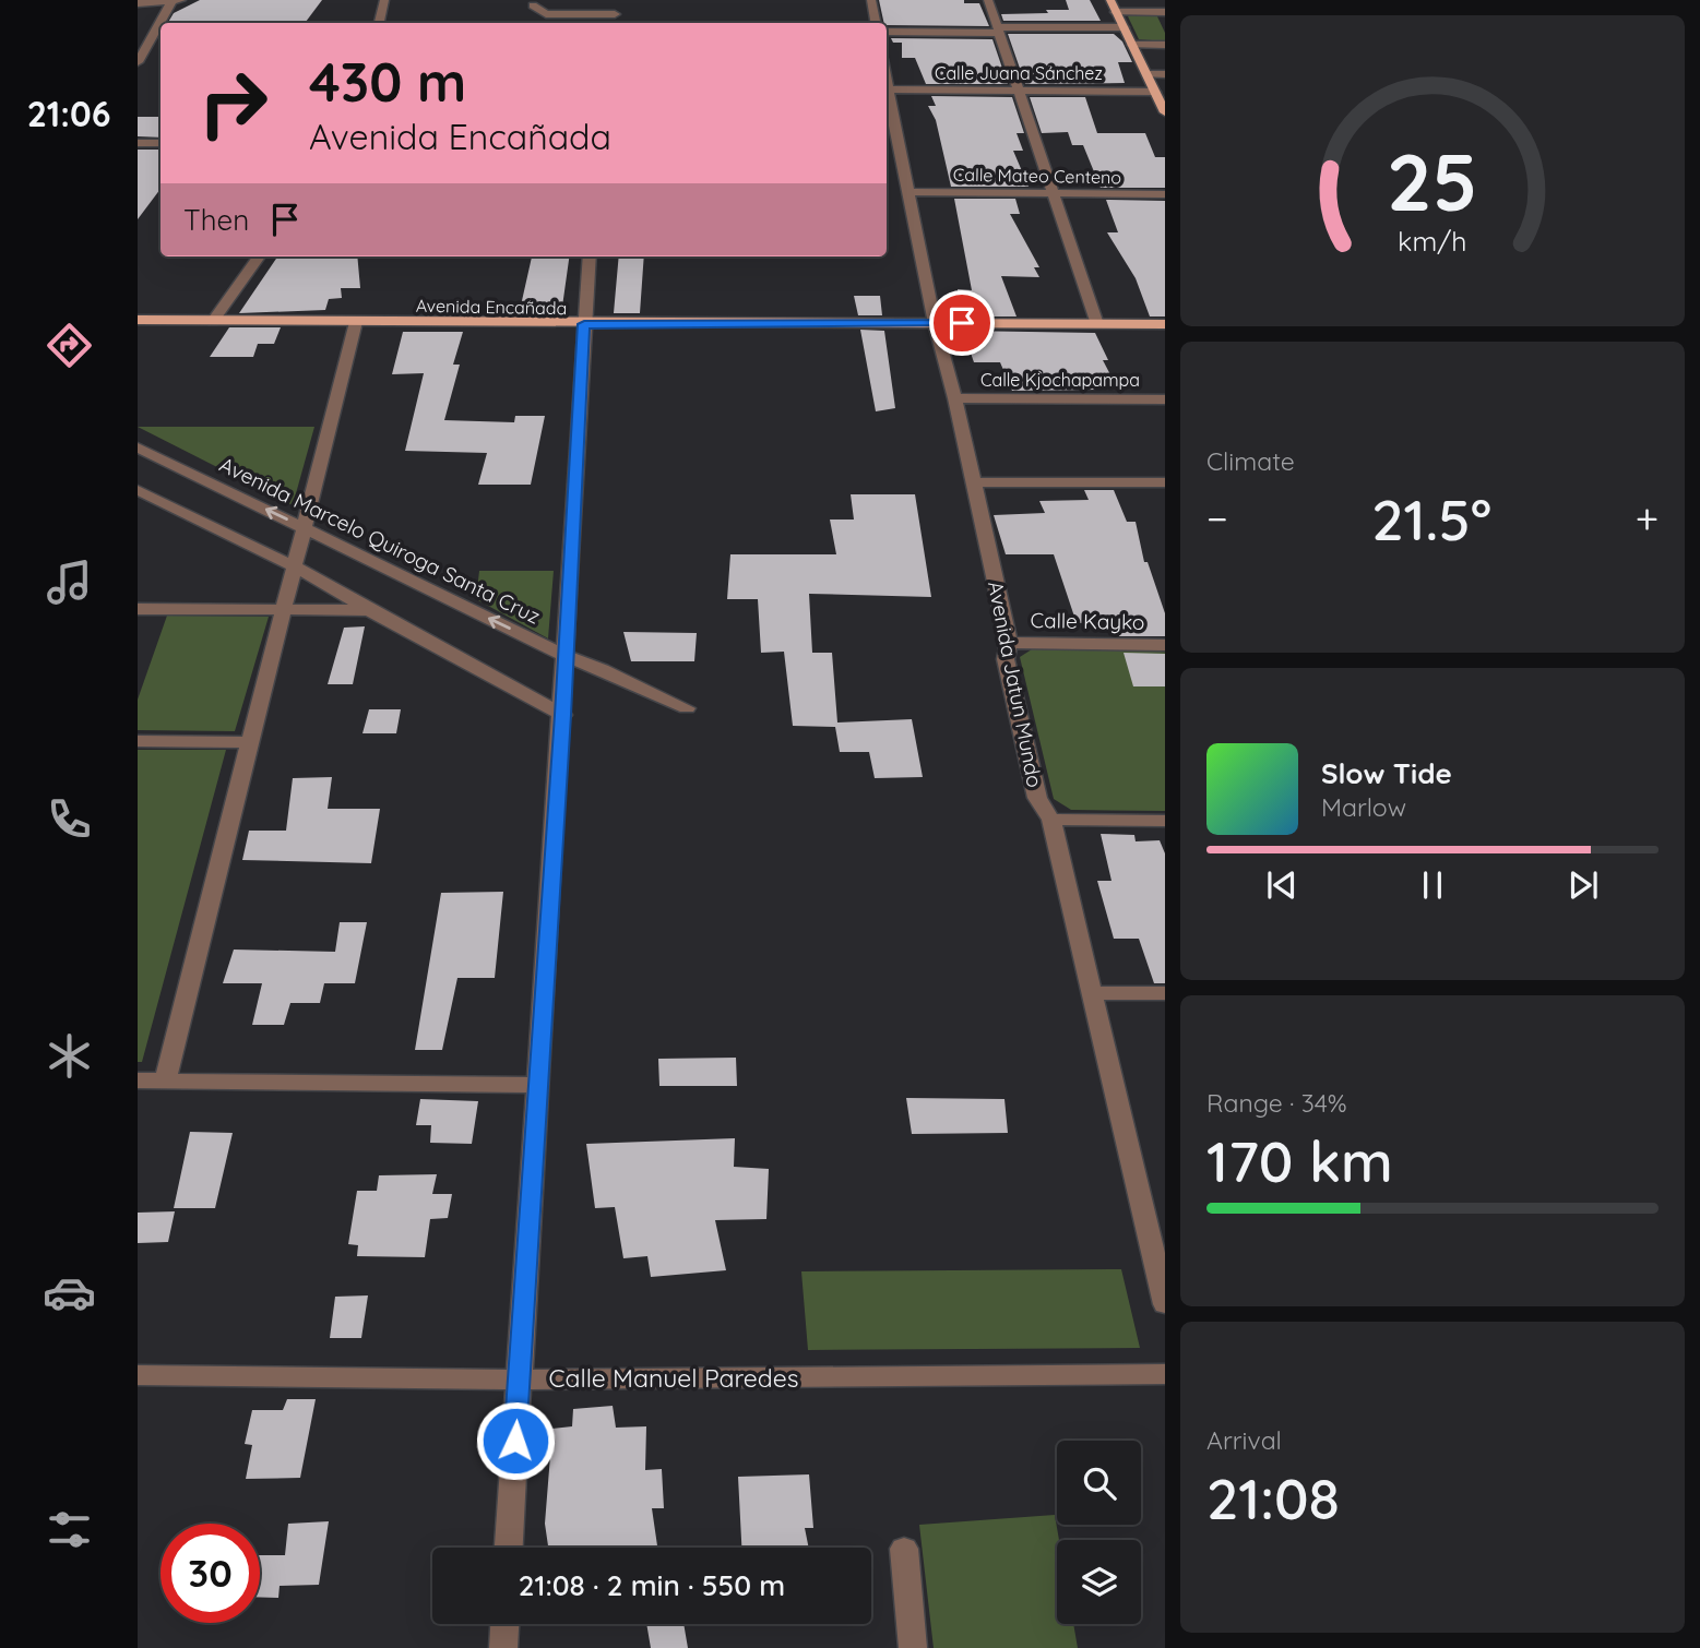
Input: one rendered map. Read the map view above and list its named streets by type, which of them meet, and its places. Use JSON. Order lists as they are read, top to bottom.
{
  "streets": {
    "main road": ["Avenida Encañada"],
    "street": [
      "Calle Juana Sánchez",
      "Calle Mateo Centeno",
      "Calle Kjochapampa",
      "Avenida Marcelo Quiroga Santa Cruz",
      "Calle Kayko",
      "Avenida Jatun Mundo",
      "Calle Manuel Paredes"
    ]
  },
  "crossings": [
    ["Calle Mateo Centeno", "Avenida Jatun Mundo"],
    ["Avenida Encañada", "Avenida Jatun Mundo"],
    ["Calle Kjochapampa", "Avenida Jatun Mundo"],
    ["Calle Kayko", "Avenida Jatun Mundo"]
  ],
  "page": {
    "tabs": "21:06",
    "turn": ["430 m", "Avenida Encañada"],
    "then": "Then",
    "tile": [
      "Climate",
      ["Range · 34%", "170 km"],
      ["Arrival", "21:08"]
    ],
    "heat": ["−", "21.5°", "+"],
    "song": ["Slow Tide", "Marlow"],
    "limit": "30",
    "trip": "21:08 · 2 min · 550 m",
    "gauge": ["25", "km/h"]
  }
}
